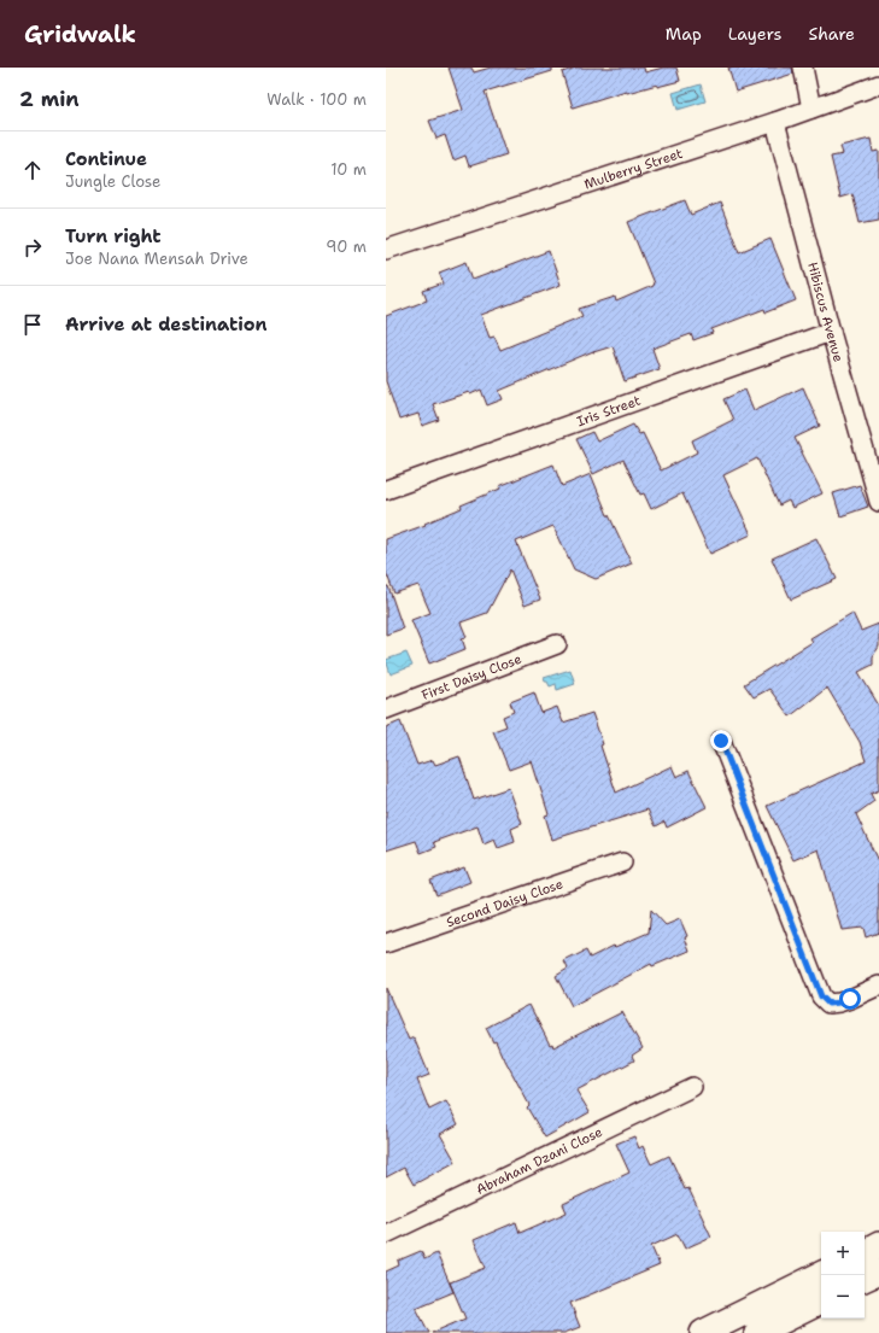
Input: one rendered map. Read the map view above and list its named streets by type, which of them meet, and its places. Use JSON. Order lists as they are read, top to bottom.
{
  "streets": {
    "street": [
      "Mulberry Street",
      "Hibiscus Avenue",
      "Iris Street",
      "First Daisy Close",
      "Second Daisy Close",
      "Abraham Dzani Close"
    ]
  },
  "crossings": [
    ["Mulberry Street", "Hibiscus Avenue"],
    ["Hibiscus Avenue", "Iris Street"]
  ],
  "page": {
    "header": "Gridwalk",
    "nav": ["Map", "Layers", "Share"],
    "heading": ["2 min", "Walk · 100 m"],
    "list": [
      ["Continue", "Jungle Close", "10 m"],
      ["Turn right", "Joe Nana Mensah Drive", "90 m"],
      "Arrive at destination"
    ],
    "map_buttons": ["+", "−"]
  }
}
